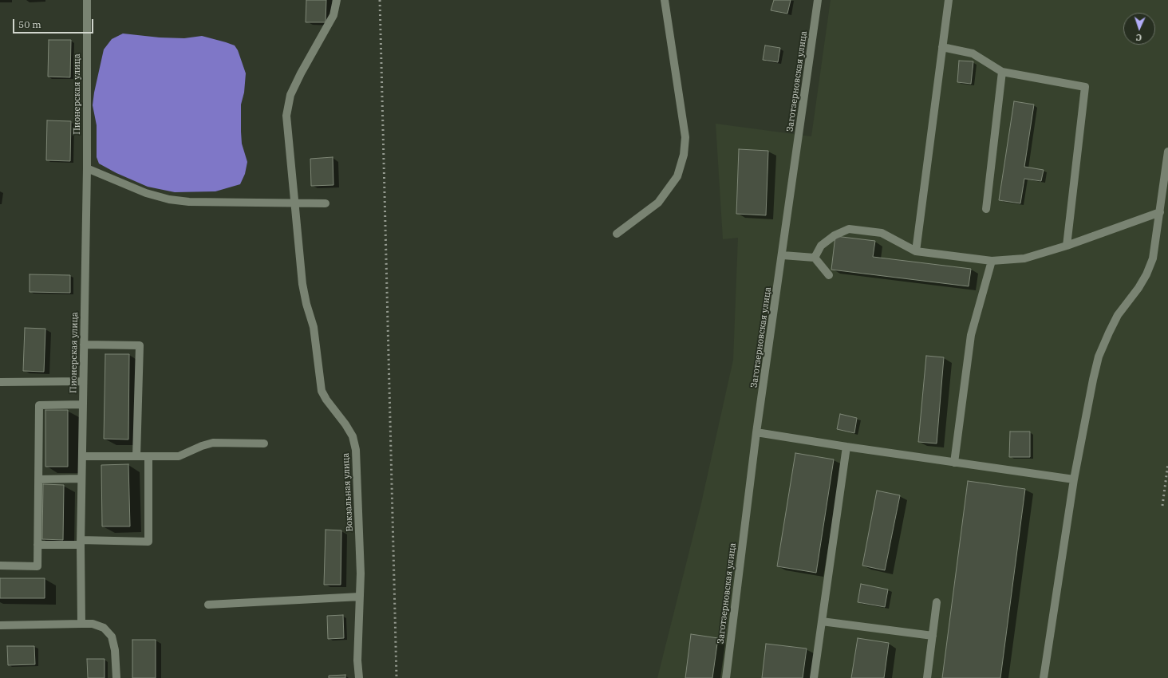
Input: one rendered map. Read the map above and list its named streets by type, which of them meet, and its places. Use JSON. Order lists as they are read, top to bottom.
{
  "streets": {
    "street": ["Заготзерновская улица", "Пионерская улица", "Вокзальная улица"]
  },
  "scale_bar": "50 m",
  "north": "bottom"
}
